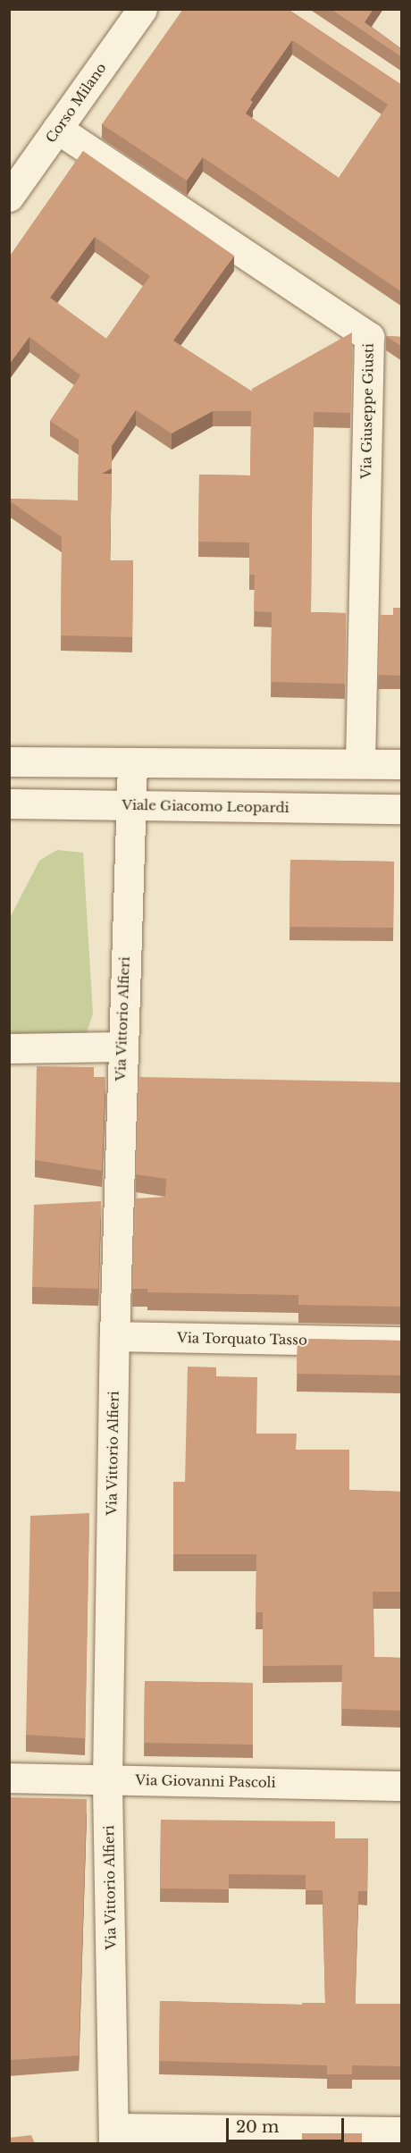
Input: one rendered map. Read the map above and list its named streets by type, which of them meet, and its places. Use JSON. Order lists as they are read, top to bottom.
{
  "streets": {
    "street": [
      "Corso Milano",
      "Via Giuseppe Giusti",
      "Viale Giacomo Leopardi",
      "Via Vittorio Alfieri",
      "Via Torquato Tasso",
      "Via Giovanni Pascoli"
    ]
  },
  "crossings": [
    ["Corso Milano", "Via Giuseppe Giusti"],
    ["Viale Giacomo Leopardi", "Via Vittorio Alfieri"],
    ["Via Vittorio Alfieri", "Via Torquato Tasso"],
    ["Via Vittorio Alfieri", "Via Giovanni Pascoli"]
  ],
  "scale_bar": "20 m"
}
